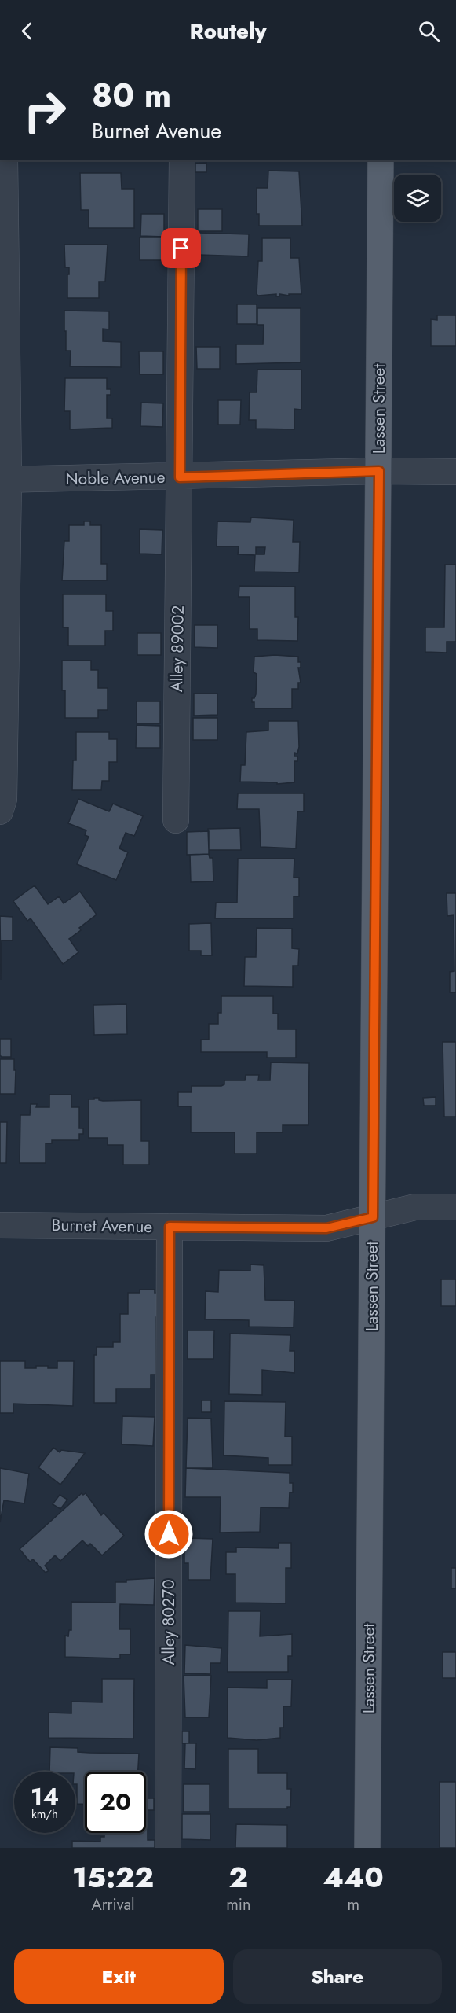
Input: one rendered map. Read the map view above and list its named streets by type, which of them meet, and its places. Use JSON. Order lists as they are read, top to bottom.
{
  "streets": {
    "main road": ["Lassen Street"],
    "street": [
      "Noble Avenue",
      "Alley 89002",
      "Burnet Avenue",
      "Alley 80270"
    ]
  },
  "crossings": [
    ["Lassen Street", "Noble Avenue"],
    ["Lassen Street", "Burnet Avenue"],
    ["Noble Avenue", "Alley 89002"],
    ["Burnet Avenue", "Alley 80270"]
  ],
  "page": {
    "header": "Routely",
    "turn": ["80 m", "Burnet Avenue"],
    "speed": "14 km/h",
    "limit": "20",
    "eta": [
      "15:22",
      "Arrival",
      "2",
      "min",
      "440",
      "m"
    ],
    "buttons": ["Exit", "Share"]
  }
}
